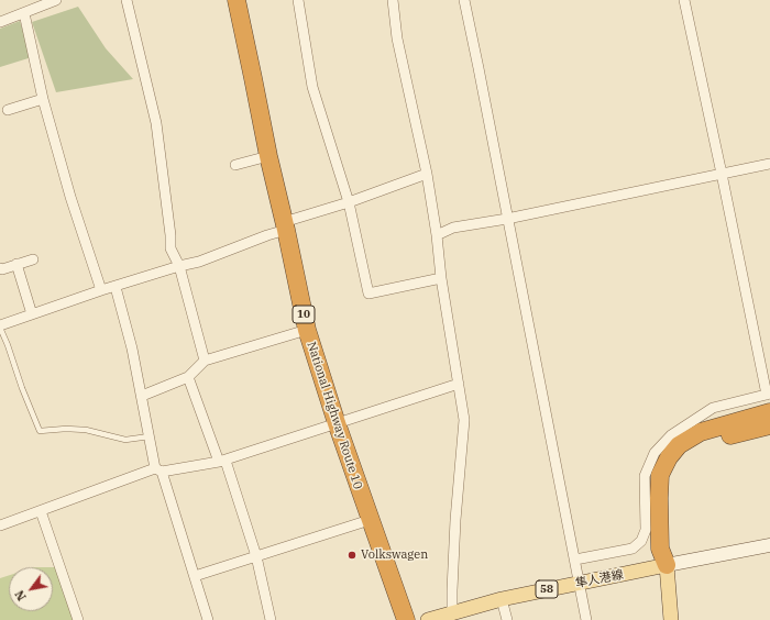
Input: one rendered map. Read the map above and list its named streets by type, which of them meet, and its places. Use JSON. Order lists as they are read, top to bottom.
{
  "streets": {
    "highway": ["10", "National Highway Route 10"],
    "main road": ["隼人港線", "58"]
  },
  "places": ["Volkswagen"],
  "north": "bottom left"
}
